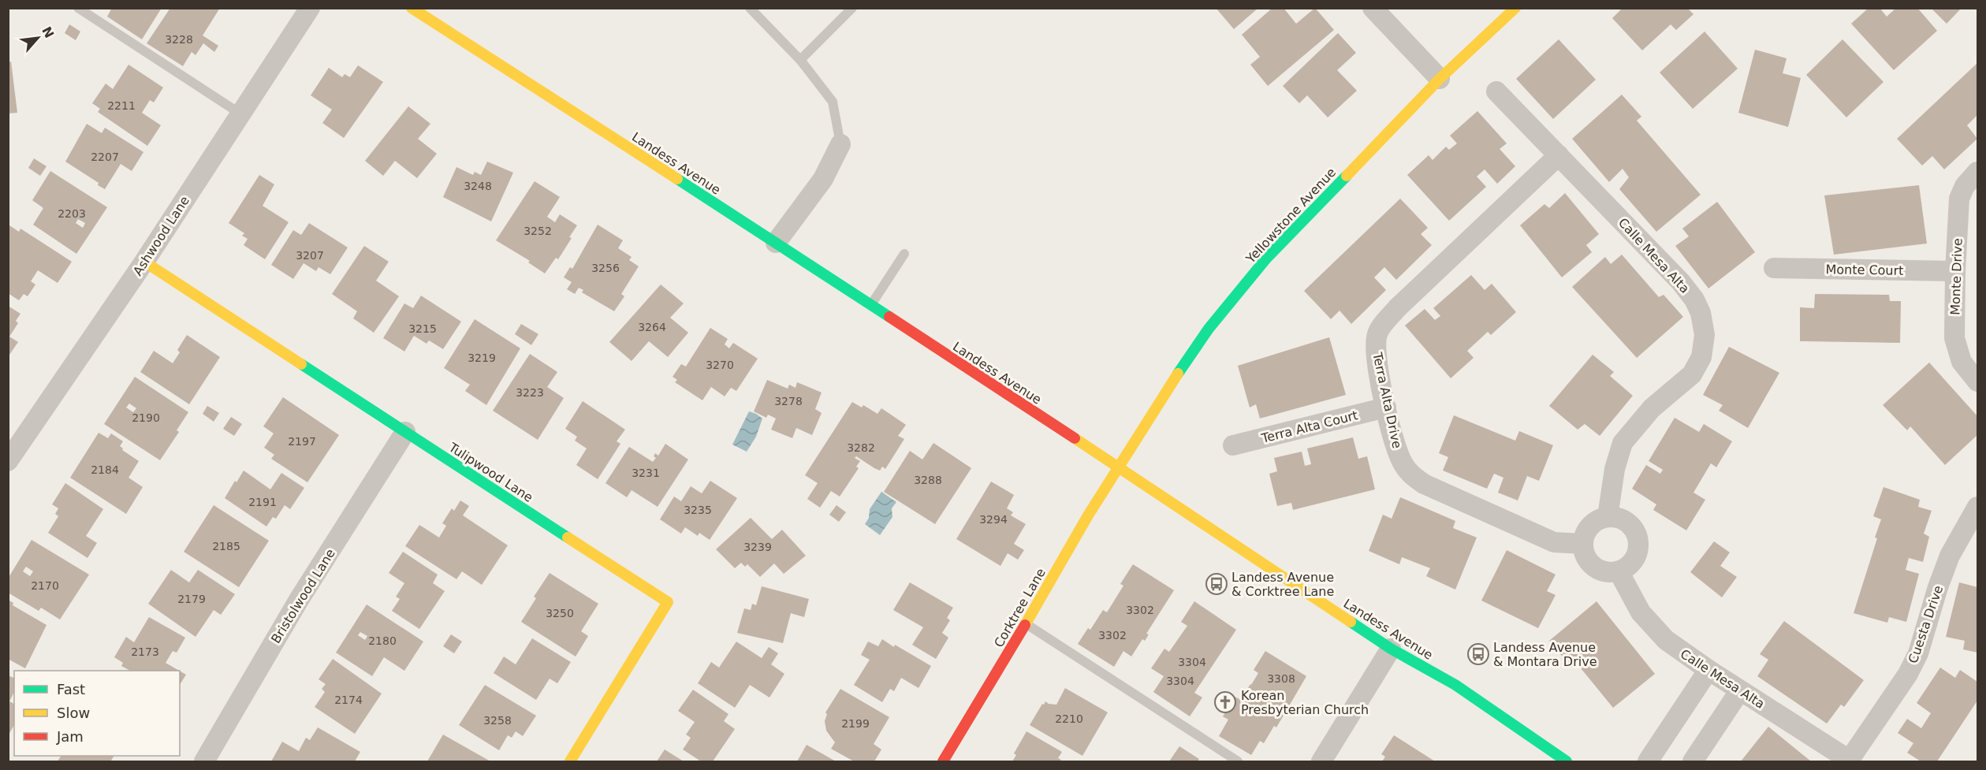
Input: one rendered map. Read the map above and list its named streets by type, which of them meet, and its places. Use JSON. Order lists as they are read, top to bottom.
{
  "streets": {
    "street": [
      "Landess Avenue",
      "Yellowstone Avenue",
      "Ashwood Lane",
      "Calle Mesa Alta",
      "Monte Court",
      "Monte Drive",
      "Terra Alta Drive",
      "Terra Alta Court",
      "Tulipwood Lane",
      "Bristolwood Lane",
      "Corktree Lane",
      "Cuesta Drive"
    ]
  },
  "crossings": [
    ["Landess Avenue", "Yellowstone Avenue"],
    ["Landess Avenue", "Corktree Lane"],
    ["Yellowstone Avenue", "Corktree Lane"],
    ["Ashwood Lane", "Tulipwood Lane"],
    ["Calle Mesa Alta", "Terra Alta Drive"],
    ["Calle Mesa Alta", "Cuesta Drive"],
    ["Monte Court", "Monte Drive"],
    ["Terra Alta Drive", "Terra Alta Court"],
    ["Tulipwood Lane", "Bristolwood Lane"]
  ],
  "places": {
    "bus stop": ["Landess Avenue & Corktree Lane", "Landess Avenue & Montara Drive"],
    "church": ["Korean Presbyterian Church"]
  },
  "house_numbers": [
    "3228",
    "2211",
    "2207",
    "3248",
    "2203",
    "3252",
    "3207",
    "3256",
    "3264",
    "3215",
    "3219",
    "3270",
    "3223",
    "3278",
    "2190",
    "2197",
    "3282",
    "2184",
    "3231",
    "3288",
    "2191",
    "3235",
    "3294",
    "2185",
    "3239",
    "2170",
    "2179",
    "3302",
    "3250",
    "3302",
    "2180",
    "2173",
    "3304",
    "3308",
    "3304",
    "2174",
    "2210",
    "3258",
    "2199"
  ],
  "legend": ["Fast", "Slow", "Jam"],
  "north": "top right"
}
